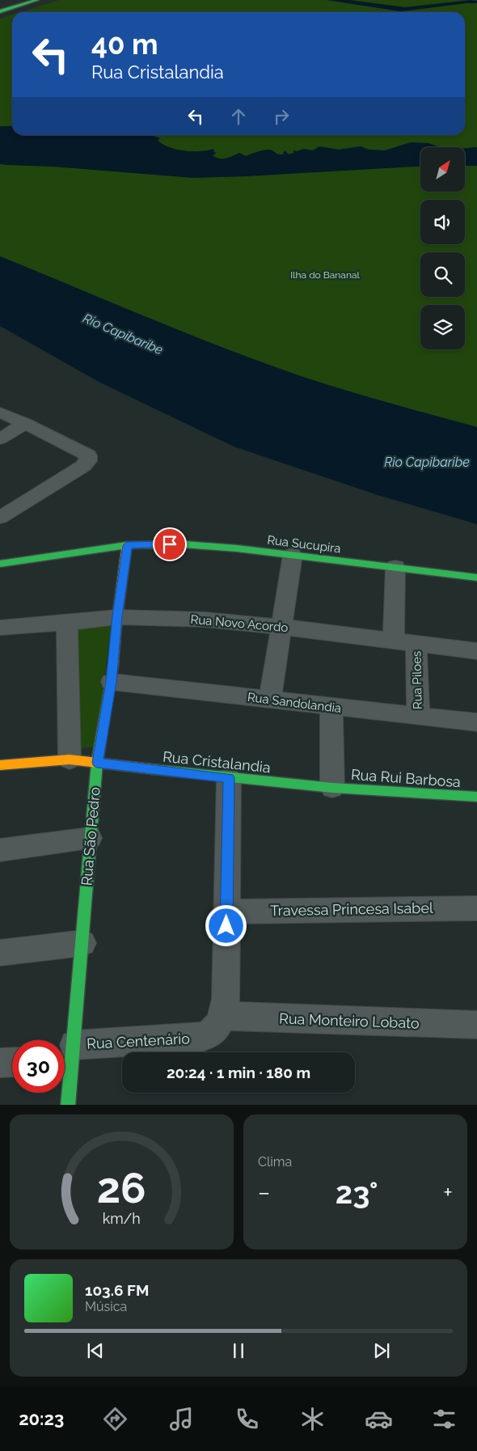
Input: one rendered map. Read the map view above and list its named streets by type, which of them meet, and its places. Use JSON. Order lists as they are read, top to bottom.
{
  "streets": {
    "main road": [
      "Rua Sucupira",
      "Rua Cristalandia",
      "Rua Rui Barbosa",
      "Rua São Pedro"
    ],
    "street": [
      "Rua Novo Acordo",
      "Rua Piloes",
      "Rua Sandolandia",
      "Travessa Princesa Isabel",
      "Rua Monteiro Lobato",
      "Rua Centenário"
    ]
  },
  "crossings": [
    ["Rua Sucupira", "Rua São Pedro"],
    ["Rua Novo Acordo", "Rua Piloes"],
    ["Rua Novo Acordo", "Rua São Pedro"],
    ["Rua Piloes", "Rua Sandolandia"],
    ["Rua Sandolandia", "Rua São Pedro"],
    ["Rua Cristalandia", "Rua Rui Barbosa"],
    ["Rua Cristalandia", "Rua São Pedro"],
    ["Rua São Pedro", "Rua Centenário"],
    ["Rua Monteiro Lobato", "Rua Centenário"]
  ],
  "water": ["Rio Capibaribe"],
  "parks": ["Ilha do Bananal"],
  "north": "top right",
  "page": {
    "turn": ["40 m", "Rua Cristalandia"],
    "limit": "30",
    "trip": "20:24 · 1 min · 180 m",
    "tile": "Clima",
    "heat": ["−", "23°", "+"],
    "song": ["103.6 FM", "Música"],
    "tabs": "20:23",
    "gauge": ["26", "km/h"]
  }
}
